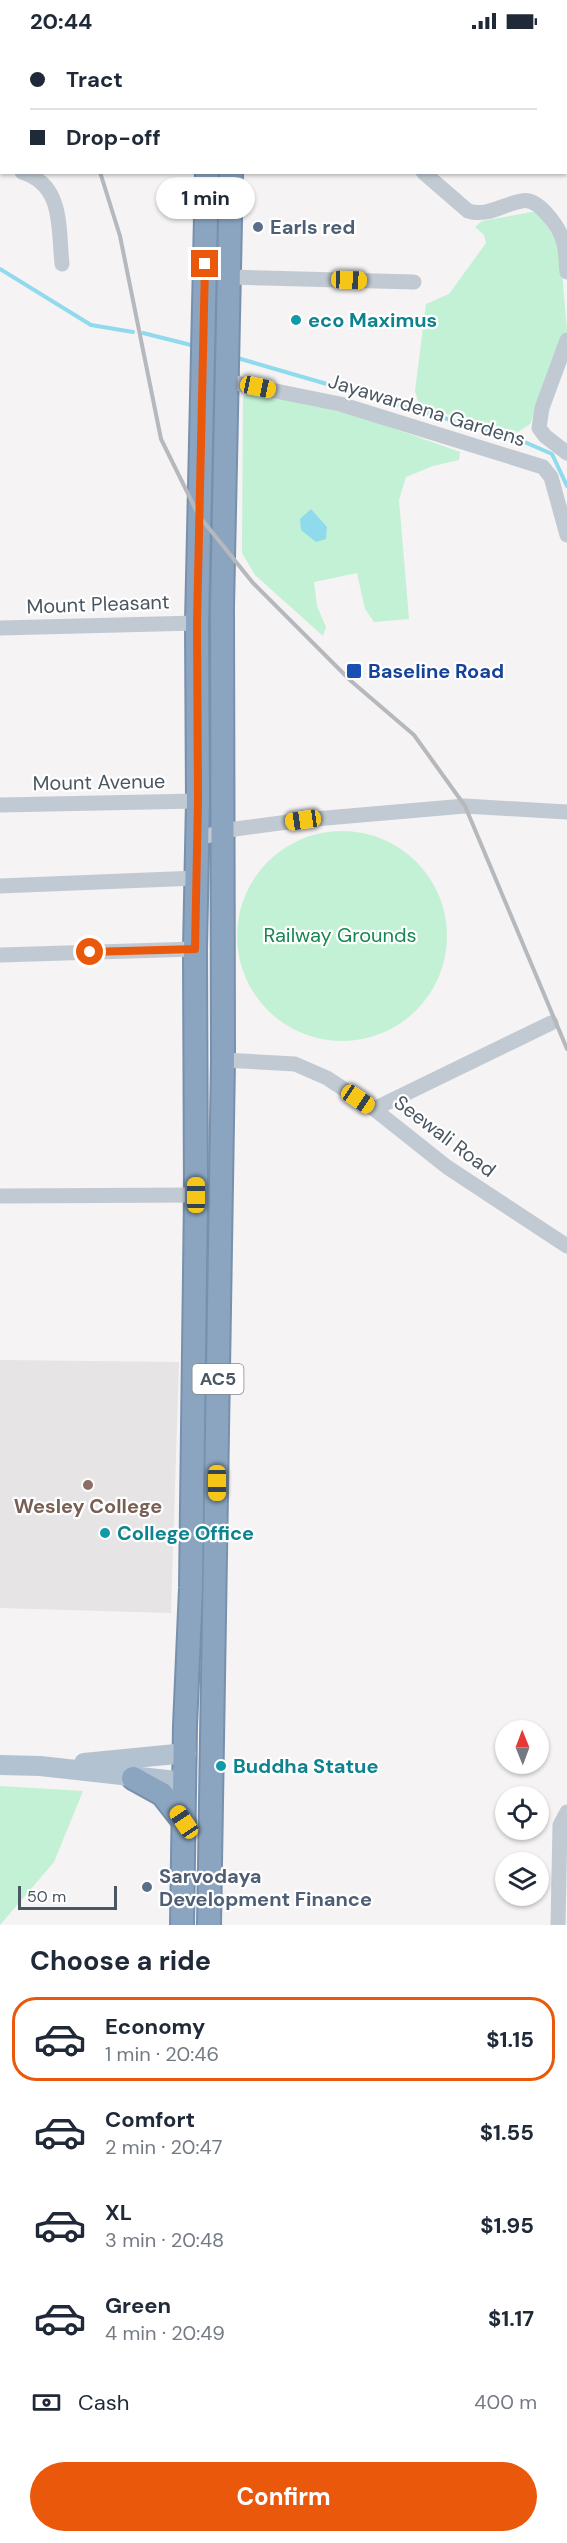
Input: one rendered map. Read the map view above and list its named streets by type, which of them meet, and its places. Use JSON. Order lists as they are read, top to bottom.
{
  "streets": {
    "highway": ["AC5"],
    "street": [
      "Jayawardena Gardens",
      "Mount Pleasant",
      "Mount Avenue",
      "Seewali Road"
    ]
  },
  "crossings": [
    ["Jayawardena Gardens", "AC5"],
    ["Mount Pleasant", "AC5"],
    ["Mount Avenue", "AC5"],
    ["Seewali Road", "AC5"]
  ],
  "parks": ["Railway Grounds"],
  "places": {
    "other": [
      "Earls red",
      "eco Maximus",
      "Wesley College",
      "College Office",
      "Buddha Statue",
      "Sarvodaya Development Finance"
    ],
    "transit": ["Baseline Road"]
  },
  "scale_bar": "50 m",
  "north": "top",
  "page": {
    "status": "20:44",
    "banner": ["Tract", "Drop-off"],
    "bubble": "1 min",
    "scale": "50 m",
    "heading": "Choose a ride",
    "list": [
      {
        "name": "Economy",
        "note": "1 min · 20:46",
        "value": "$1.15"
      },
      {
        "name": "Comfort",
        "note": "2 min · 20:47",
        "value": "$1.55"
      },
      {
        "name": "XL",
        "note": "3 min · 20:48",
        "value": "$1.95"
      },
      {
        "name": "Green",
        "note": "4 min · 20:49",
        "value": "$1.17"
      }
    ],
    "pay": ["Cash", "400 m"],
    "buttons": "Confirm"
  }
}
